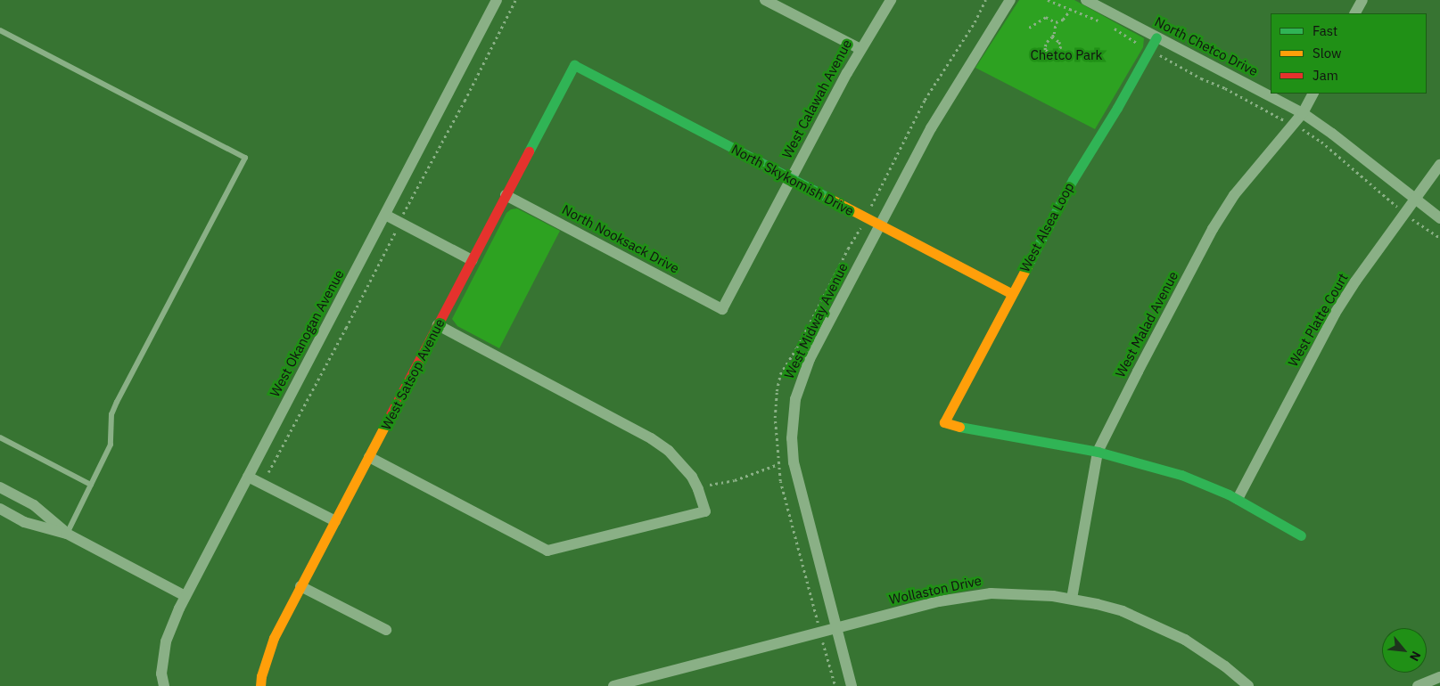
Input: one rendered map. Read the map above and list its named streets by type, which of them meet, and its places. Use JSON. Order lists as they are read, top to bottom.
{
  "streets": {
    "street": [
      "North Chetco Drive",
      "West Calawah Avenue",
      "North Skykomish Drive",
      "West Alsea Loop",
      "North Nooksack Drive",
      "West Platte Court",
      "West Midway Avenue",
      "West Malad Avenue",
      "West Okanogan Avenue",
      "West Satsop Avenue",
      "Wollaston Drive"
    ]
  },
  "crossings": [
    ["North Chetco Drive", "West Alsea Loop"],
    ["North Chetco Drive", "West Platte Court"],
    ["North Chetco Drive", "West Malad Avenue"],
    ["West Calawah Avenue", "North Skykomish Drive"],
    ["West Calawah Avenue", "North Nooksack Drive"],
    ["North Skykomish Drive", "West Alsea Loop"],
    ["North Skykomish Drive", "West Midway Avenue"],
    ["North Skykomish Drive", "West Satsop Avenue"],
    ["West Alsea Loop", "West Malad Avenue"],
    ["North Nooksack Drive", "West Satsop Avenue"],
    ["West Midway Avenue", "Wollaston Drive"],
    ["West Malad Avenue", "Wollaston Drive"]
  ],
  "parks": ["Chetco Park"],
  "legend": ["Fast", "Slow", "Jam"],
  "north": "bottom right"
}
